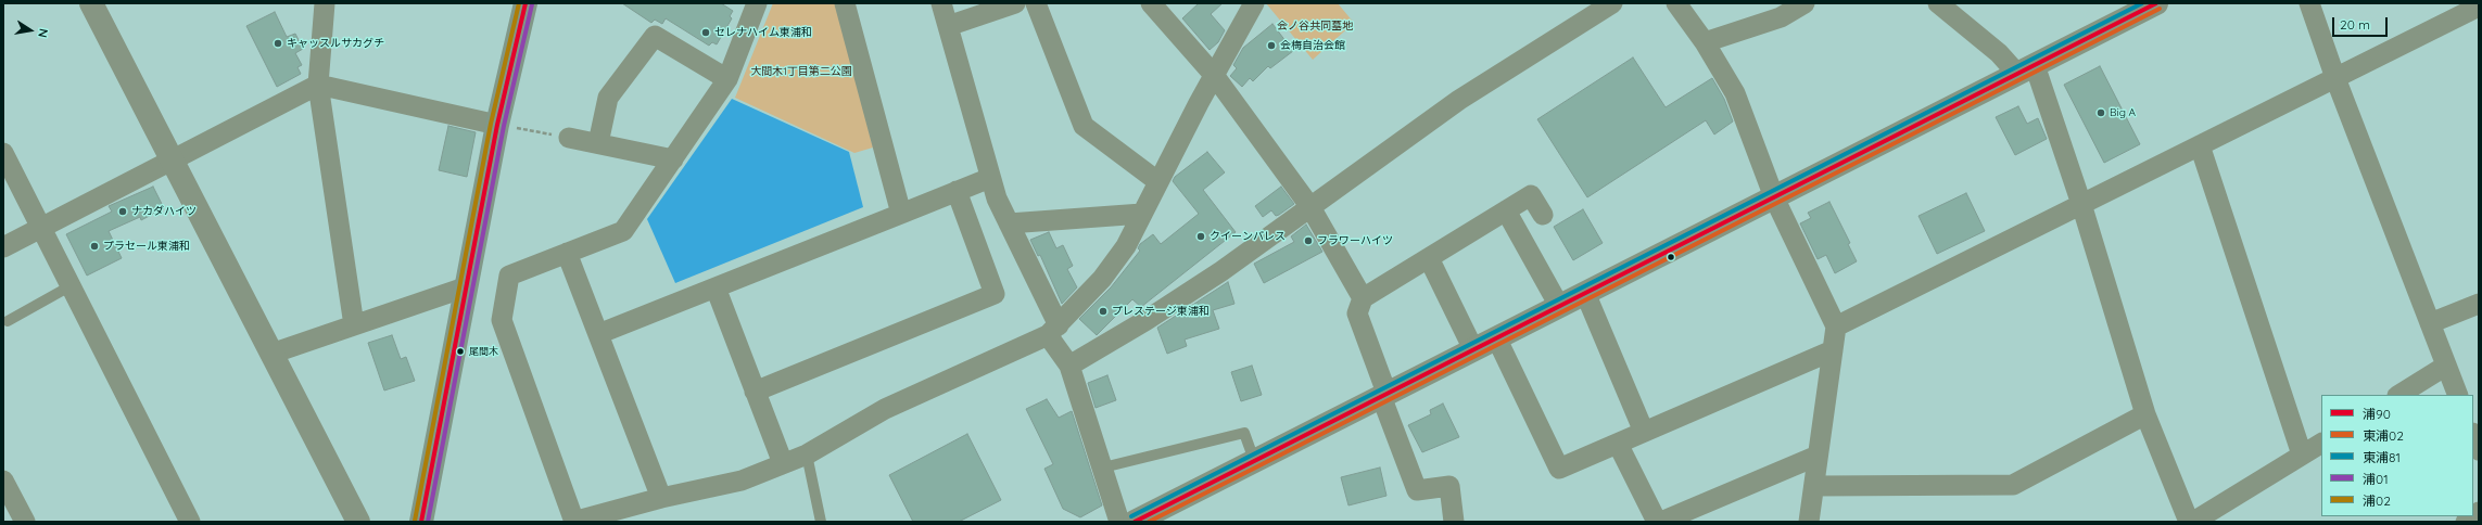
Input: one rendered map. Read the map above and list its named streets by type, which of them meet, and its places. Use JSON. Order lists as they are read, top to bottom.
{
  "parks": ["会ノ谷共同墓地", "大間木1丁目第二公園"],
  "places": [
    "セレナハイム東浦和",
    "キャッスルサカグチ",
    "会梅自治会館",
    "Big A",
    "ナカダハイツ",
    "クイーンパレス",
    "フラワーハイツ",
    "プラセール東浦和",
    "プレステージ東浦和",
    "尾間木"
  ],
  "lines": [
    "transit line 浦90",
    "transit line 東浦81",
    "transit line 浦02",
    "transit line 浦01",
    "transit line 東浦02"
  ],
  "legend": [
    "浦90",
    "東浦02",
    "東浦81",
    "浦01",
    "浦02"
  ],
  "scale_bar": "20 m",
  "north": "right"
}
